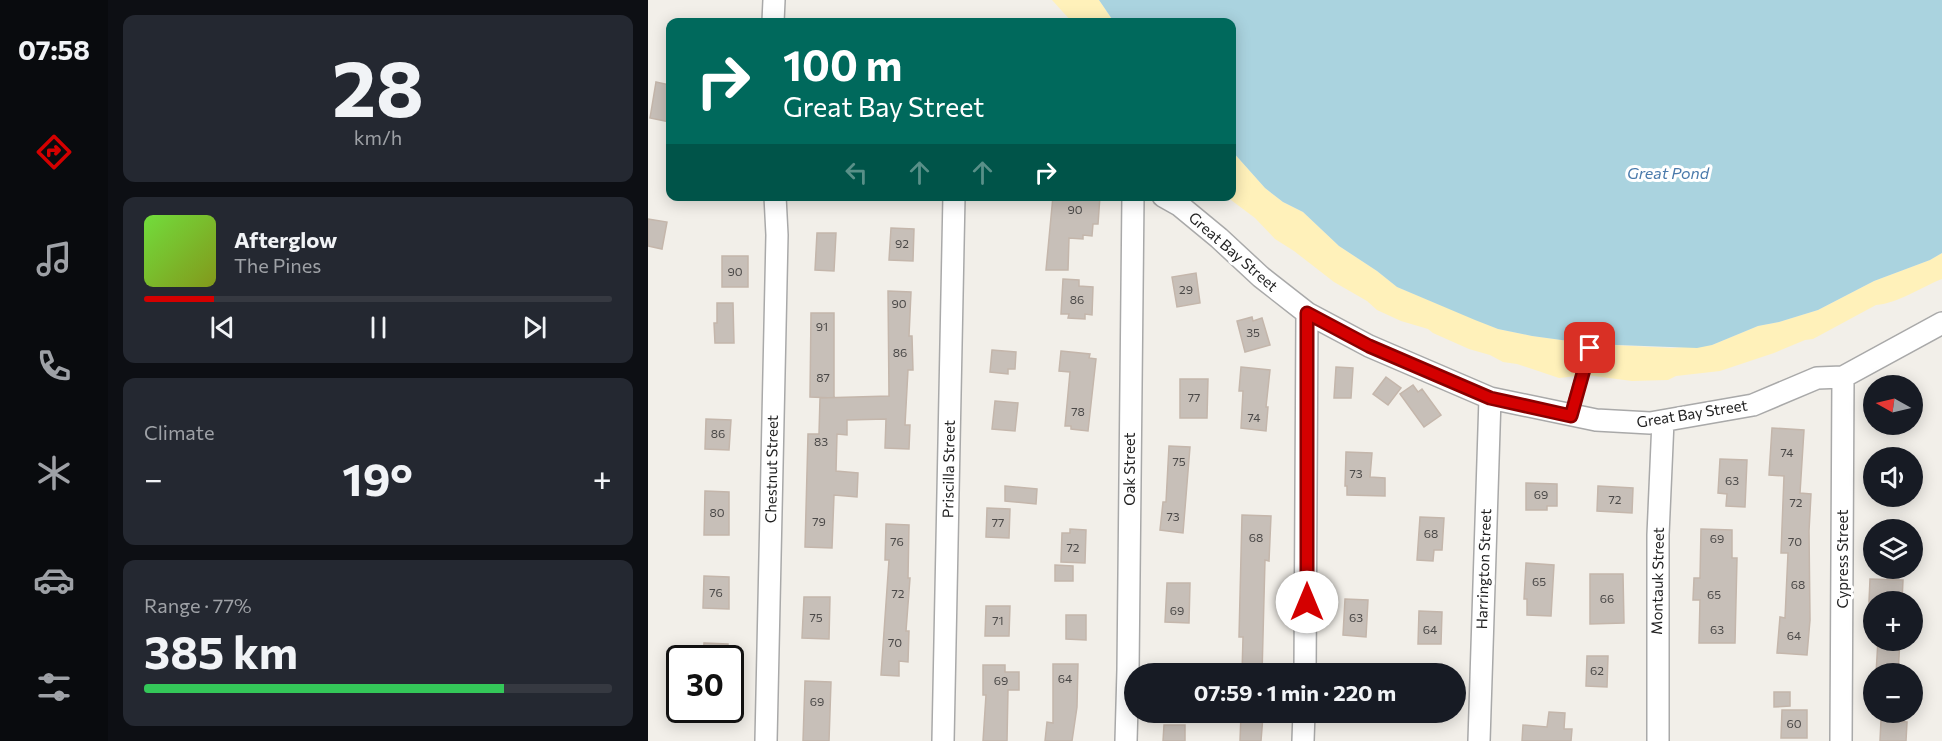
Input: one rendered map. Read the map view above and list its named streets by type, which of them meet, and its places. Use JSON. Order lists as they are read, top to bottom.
{
  "streets": {
    "street": [
      "Great Bay Street",
      "Chestnut Street",
      "Priscilla Street",
      "Oak Street",
      "Cypress Street",
      "Harrington Street",
      "Montauk Street"
    ]
  },
  "crossings": [
    ["Great Bay Street", "Cypress Street"],
    ["Great Bay Street", "Harrington Street"],
    ["Great Bay Street", "Montauk Street"]
  ],
  "water": ["Great Pond"],
  "house_numbers": [
    "90",
    "92",
    "90",
    "29",
    "86",
    "90",
    "91",
    "35",
    "86",
    "87",
    "77",
    "78",
    "74",
    "86",
    "83",
    "74",
    "75",
    "73",
    "63",
    "69",
    "72",
    "72",
    "80",
    "73",
    "79",
    "77",
    "68",
    "68",
    "69",
    "76",
    "70",
    "72",
    "65",
    "68",
    "76",
    "72",
    "65",
    "66",
    "69",
    "75",
    "63",
    "71",
    "64",
    "63",
    "64",
    "70",
    "62",
    "64",
    "69",
    "69",
    "60"
  ],
  "north": "left",
  "page": {
    "tabs": "07:58",
    "tile": [
      ["28", "km/h"],
      "Climate",
      ["Range · 77%", "385 km"]
    ],
    "turn": ["100 m", "Great Bay Street"],
    "song": ["Afterglow", "The Pines"],
    "map_buttons": ["+", "−"],
    "heat": ["−", "19°", "+"],
    "limit": "30",
    "trip": "07:59 · 1 min · 220 m"
  }
}
